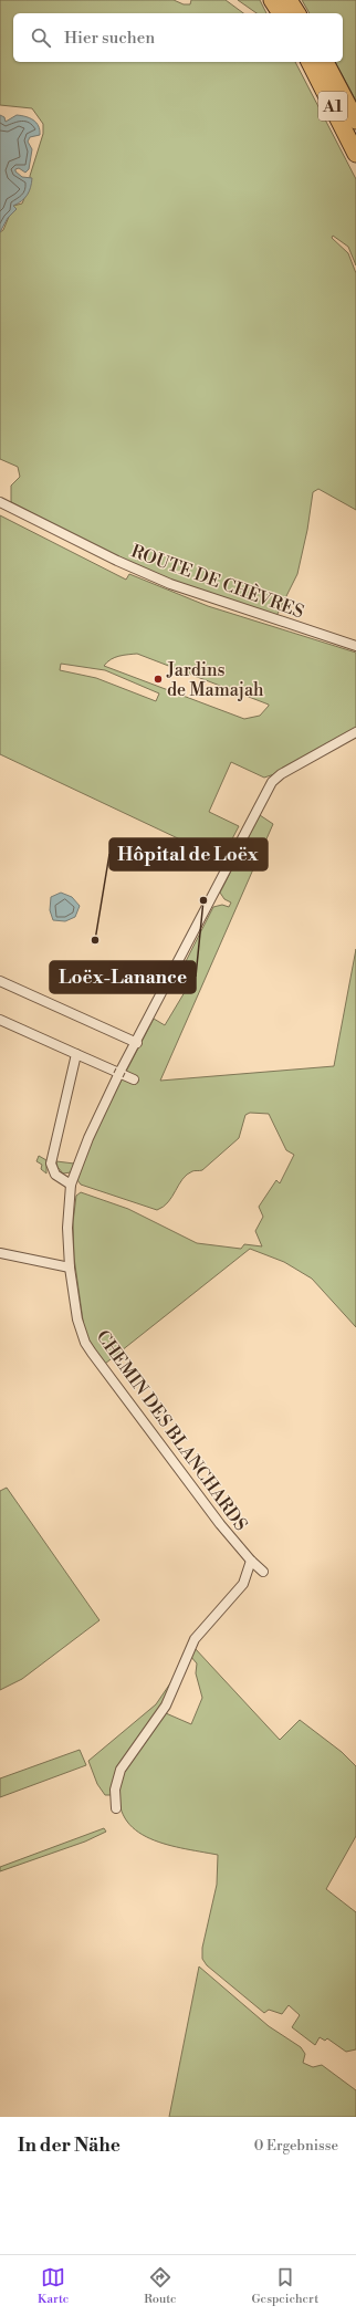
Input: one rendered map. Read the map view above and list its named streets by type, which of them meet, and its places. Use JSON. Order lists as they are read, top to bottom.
{
  "streets": {
    "highway": ["A1"],
    "street": ["ROUTE DE CHÈVRES", "CHEMIN DES BLANCHARDS"]
  },
  "places": ["Jardins de Mamajah", "Loëx-Lanance", "Hôpital de Loëx"],
  "page": {
    "search": "Hier suchen",
    "heading": ["In der Nähe", "0 Ergebnisse"],
    "nav": ["Karte", "Route", "Gespeichert"]
  }
}
